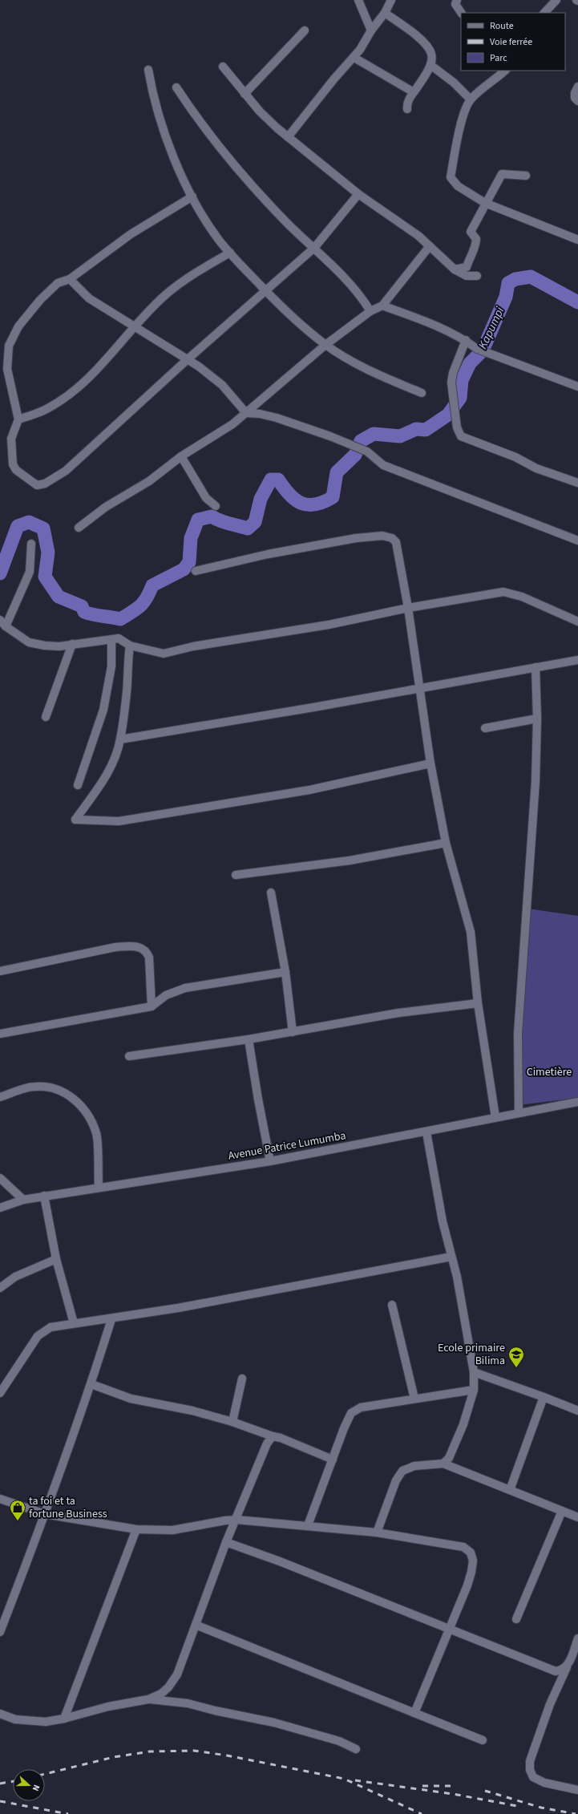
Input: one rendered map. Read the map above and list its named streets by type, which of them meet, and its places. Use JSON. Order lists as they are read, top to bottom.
{
  "streets": {
    "street": ["Avenue Patrice Lumumba"]
  },
  "water": ["Kapumpi"],
  "parks": ["Cimetière"],
  "places": {
    "school or university": ["Ecole primaire Bilima"],
    "shop": ["ta foi et ta fortune Business"]
  },
  "legend": ["Route", "Voie ferrée", "Parc"],
  "north": "right"
}
